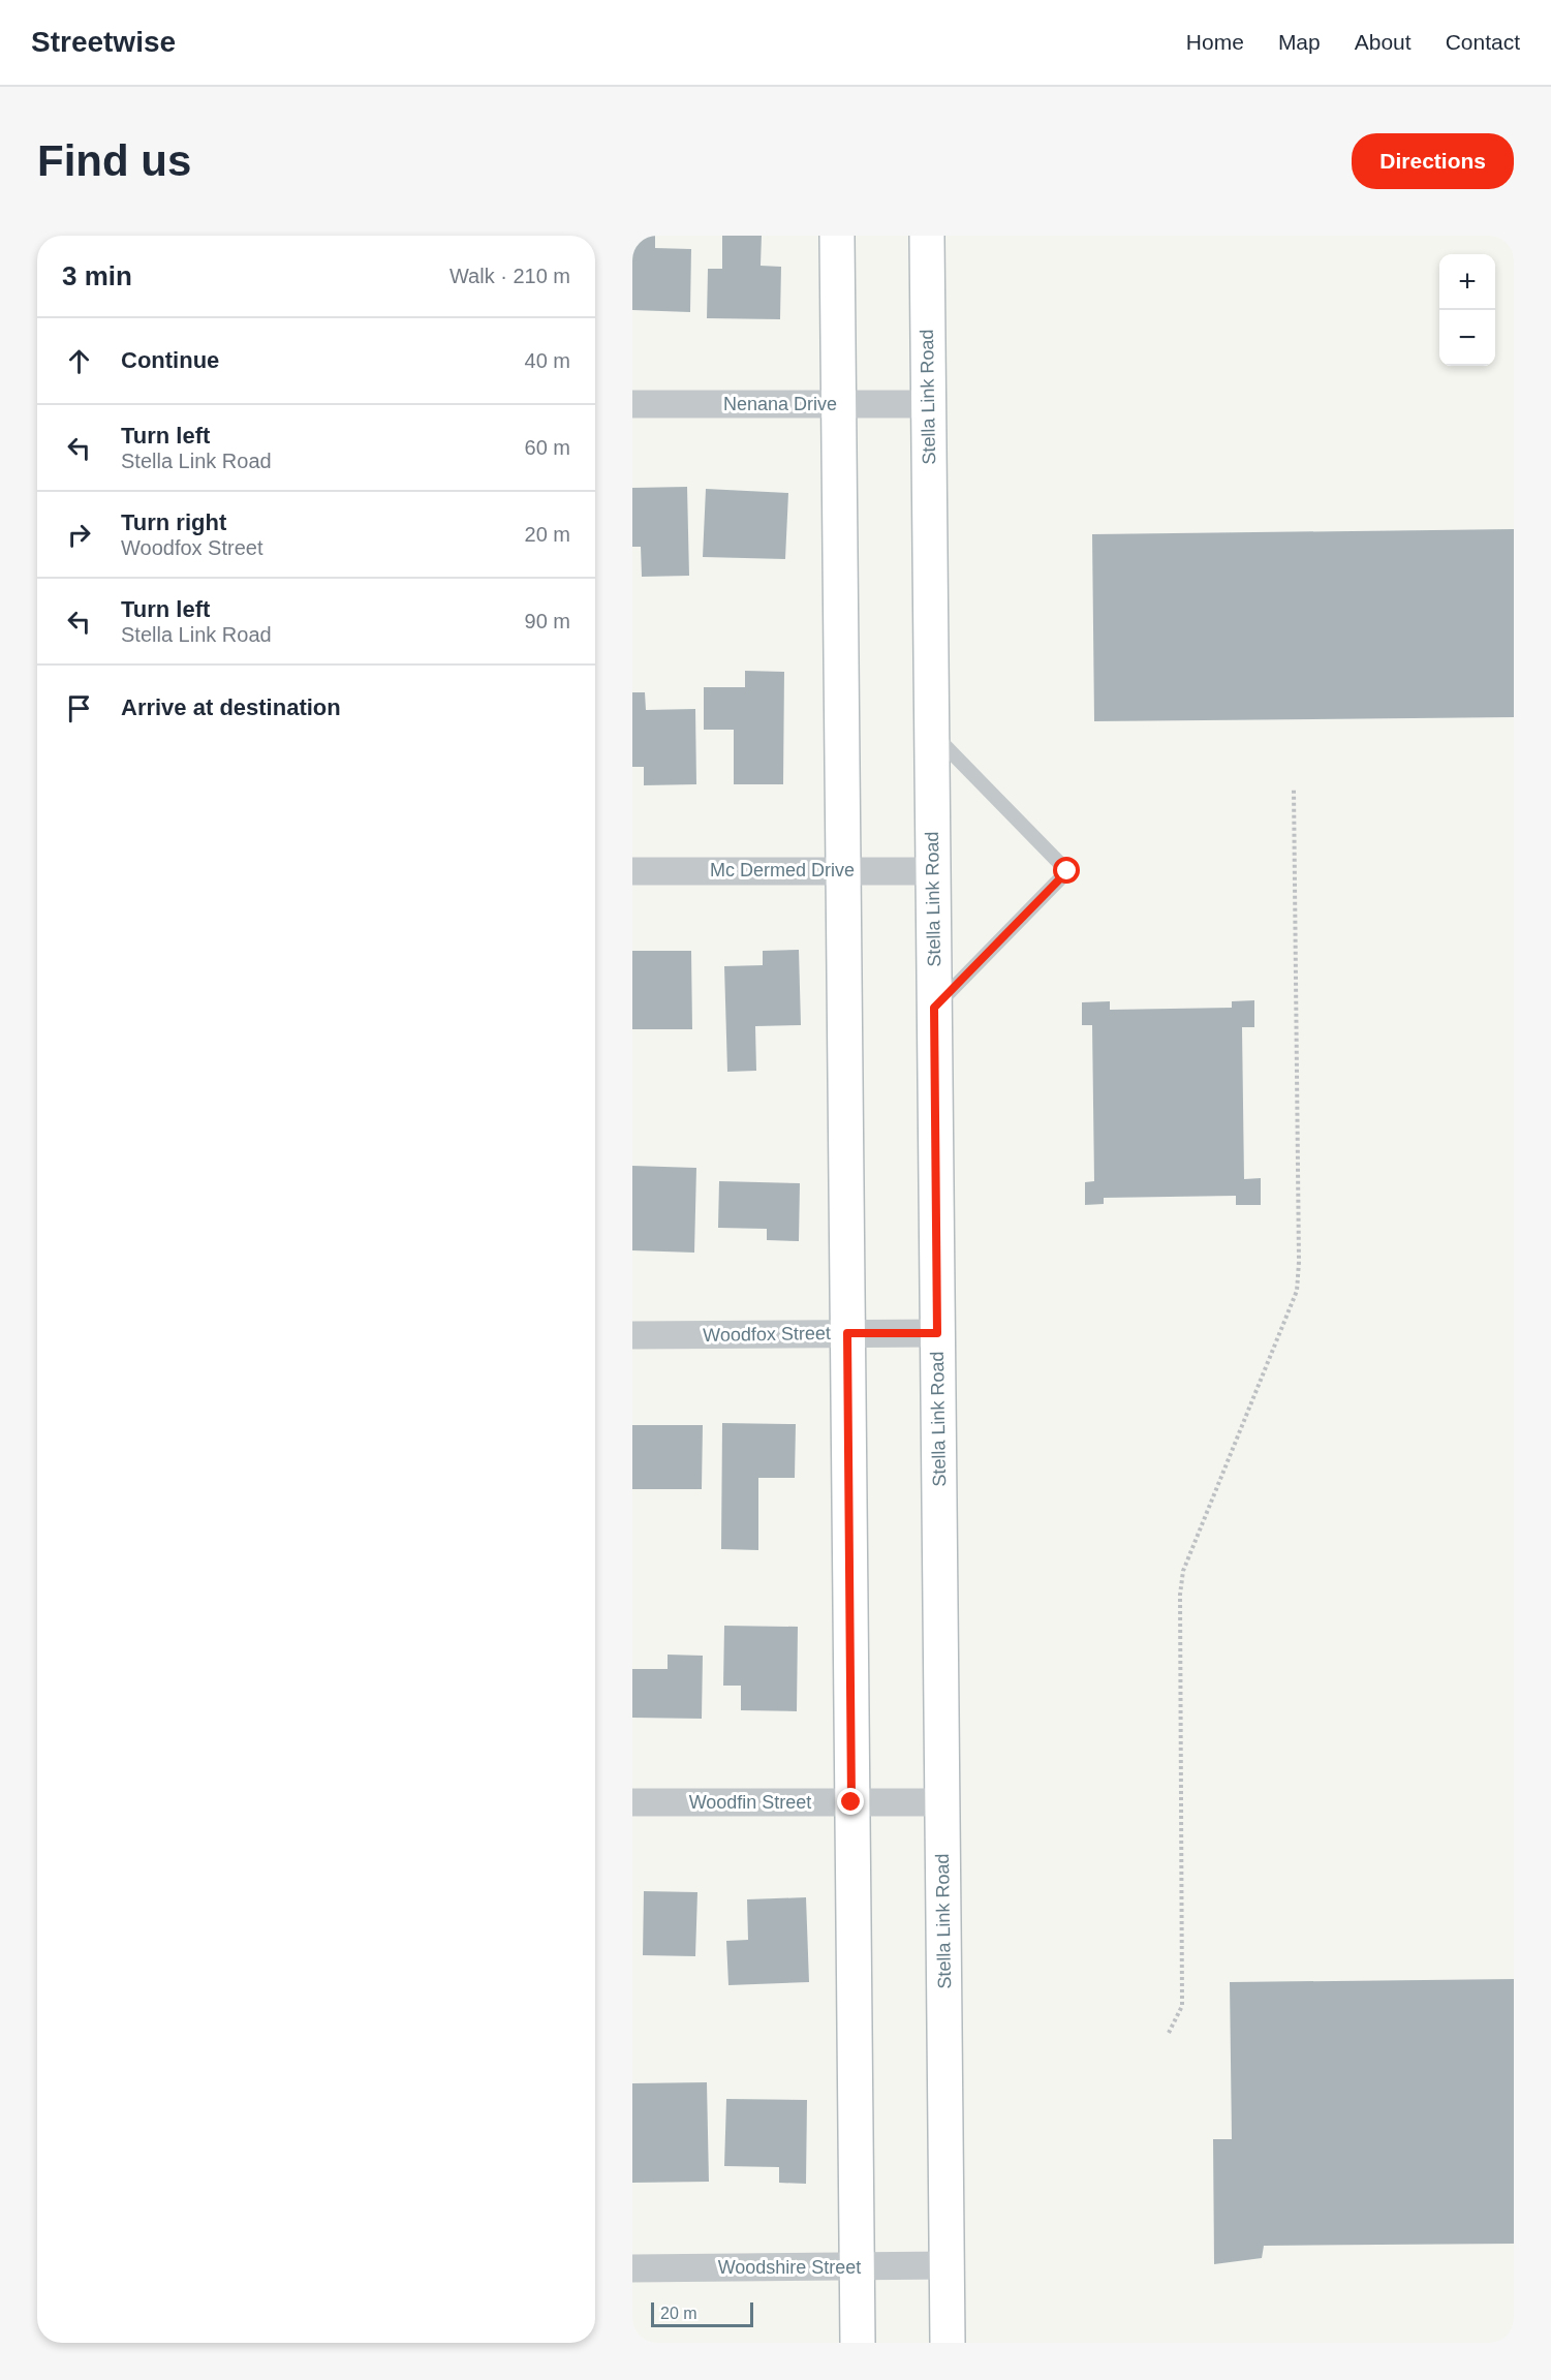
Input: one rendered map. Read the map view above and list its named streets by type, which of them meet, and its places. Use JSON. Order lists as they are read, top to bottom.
{
  "streets": {
    "main road": ["Stella Link Road"],
    "street": [
      "Nenana Drive",
      "Mc Dermed Drive",
      "Woodfox Street",
      "Woodfin Street",
      "Woodshire Street"
    ]
  },
  "crossings": [
    ["Stella Link Road", "Nenana Drive"],
    ["Stella Link Road", "Mc Dermed Drive"],
    ["Stella Link Road", "Woodfox Street"],
    ["Stella Link Road", "Woodfin Street"],
    ["Stella Link Road", "Woodshire Street"]
  ],
  "scale_bar": "20 m",
  "page": {
    "header": "Streetwise",
    "nav": [
      "Home",
      "Map",
      "About",
      "Contact"
    ],
    "buttons": "Directions",
    "title": "Find us",
    "heading": ["3 min", "Walk · 210 m"],
    "map_buttons": ["+", "−"],
    "list": [
      ["Continue", "40 m"],
      ["Turn left", "Stella Link Road", "60 m"],
      ["Turn right", "Woodfox Street", "20 m"],
      ["Turn left", "Stella Link Road", "90 m"],
      "Arrive at destination"
    ],
    "scale": "20 m"
  }
}
